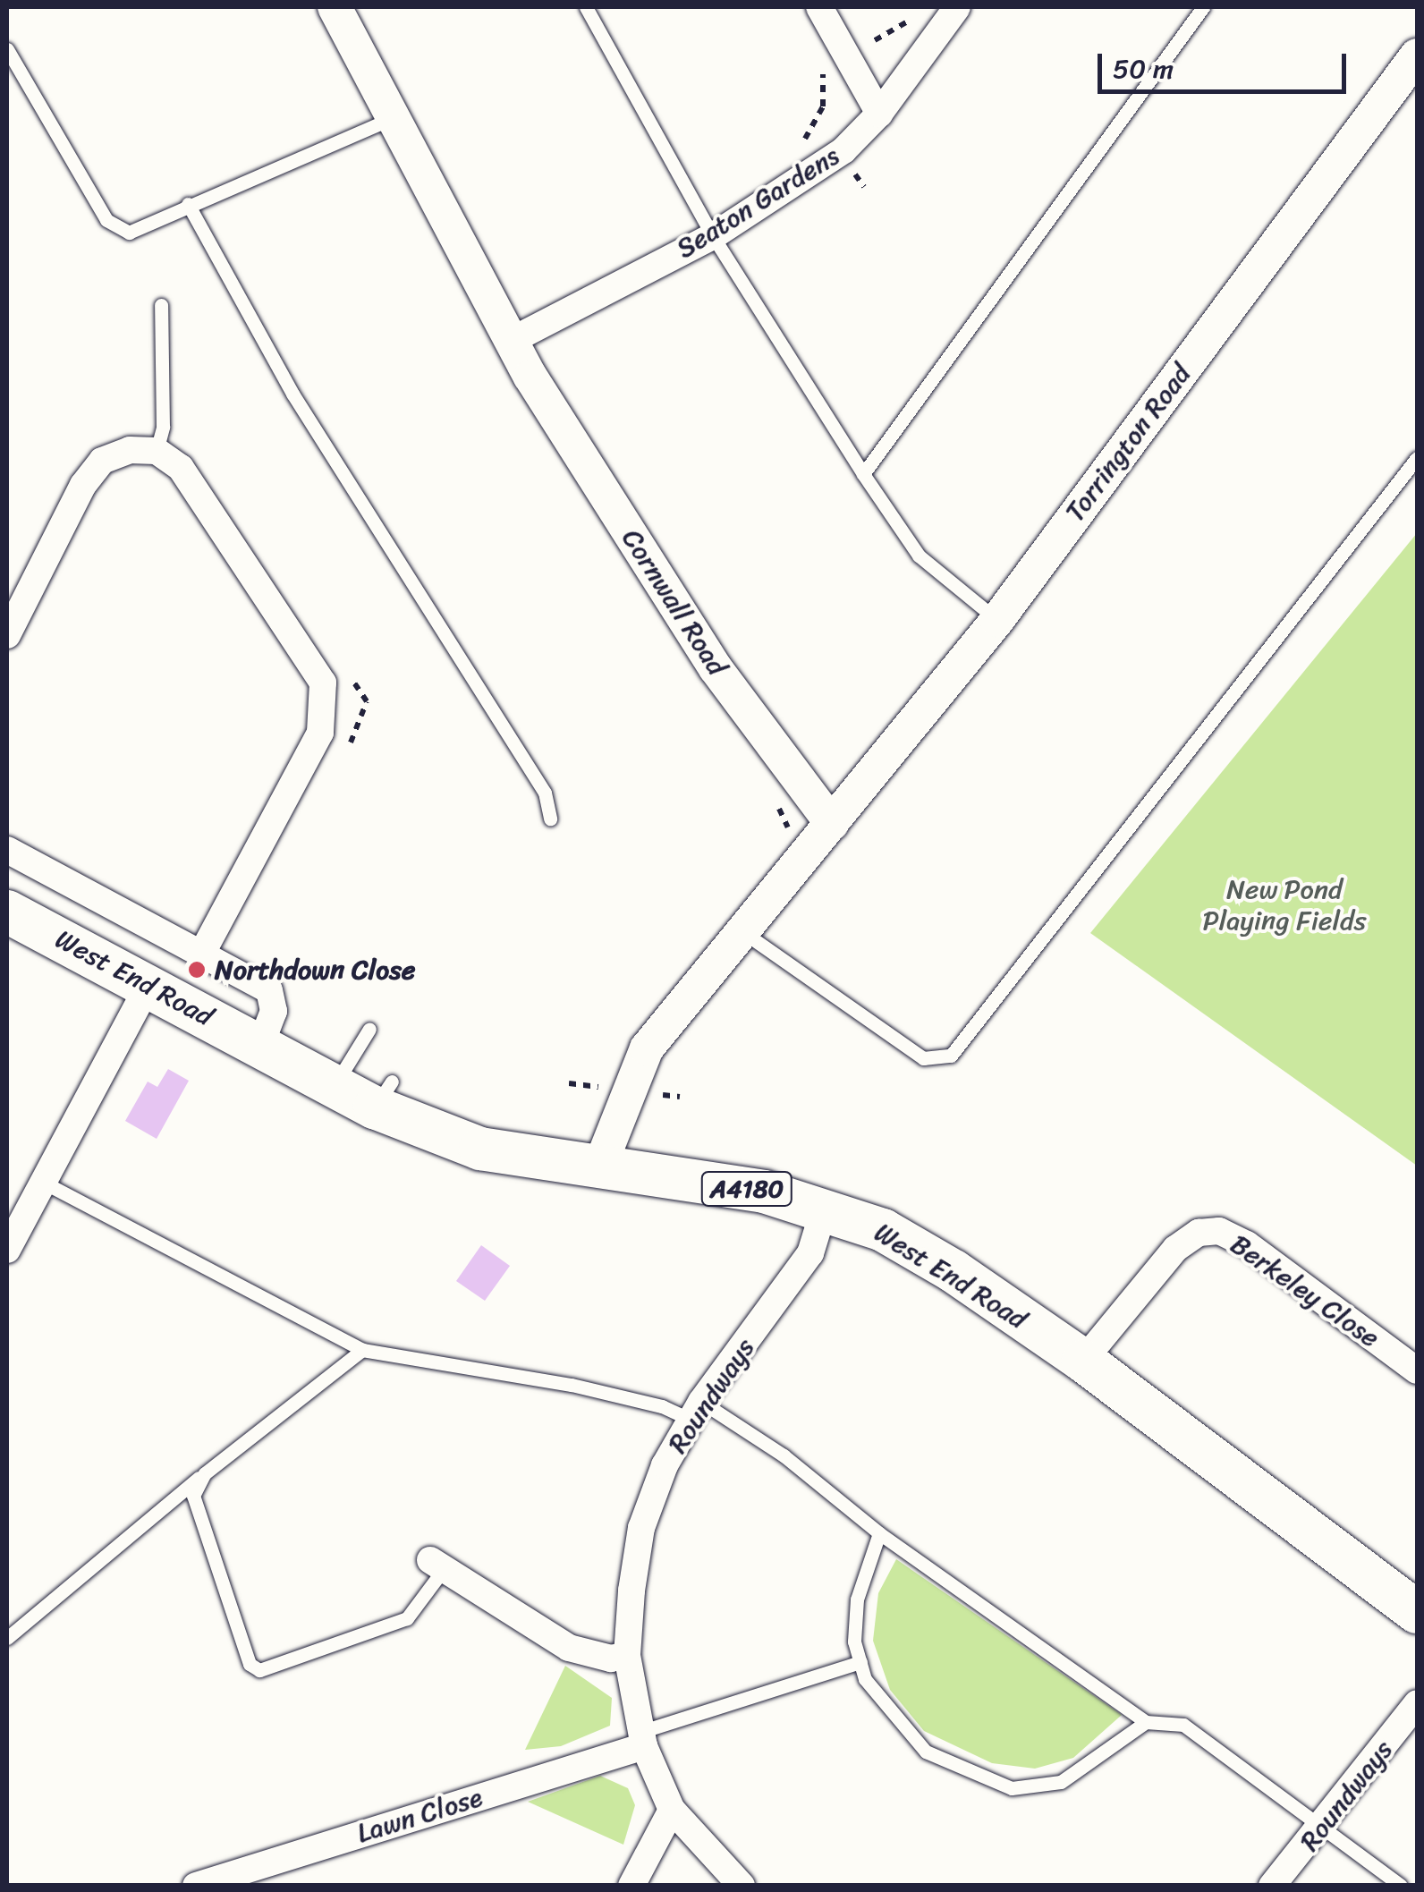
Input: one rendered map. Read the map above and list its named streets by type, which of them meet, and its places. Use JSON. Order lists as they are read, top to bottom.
{
  "streets": {
    "main road": ["West End Road", "A4180"],
    "street": [
      "Seaton Gardens",
      "Torrington Road",
      "Cornwall Road",
      "Berkeley Close",
      "Roundways",
      "Lawn Close"
    ]
  },
  "crossings": [
    ["Seaton Gardens", "Cornwall Road"],
    ["Torrington Road", "Cornwall Road"],
    ["West End Road", "Berkeley Close"],
    ["West End Road", "Roundways"],
    ["Roundways", "Lawn Close"]
  ],
  "parks": ["New Pond Playing Fields"],
  "places": ["Northdown Close"],
  "scale_bar": "50 m"
}
